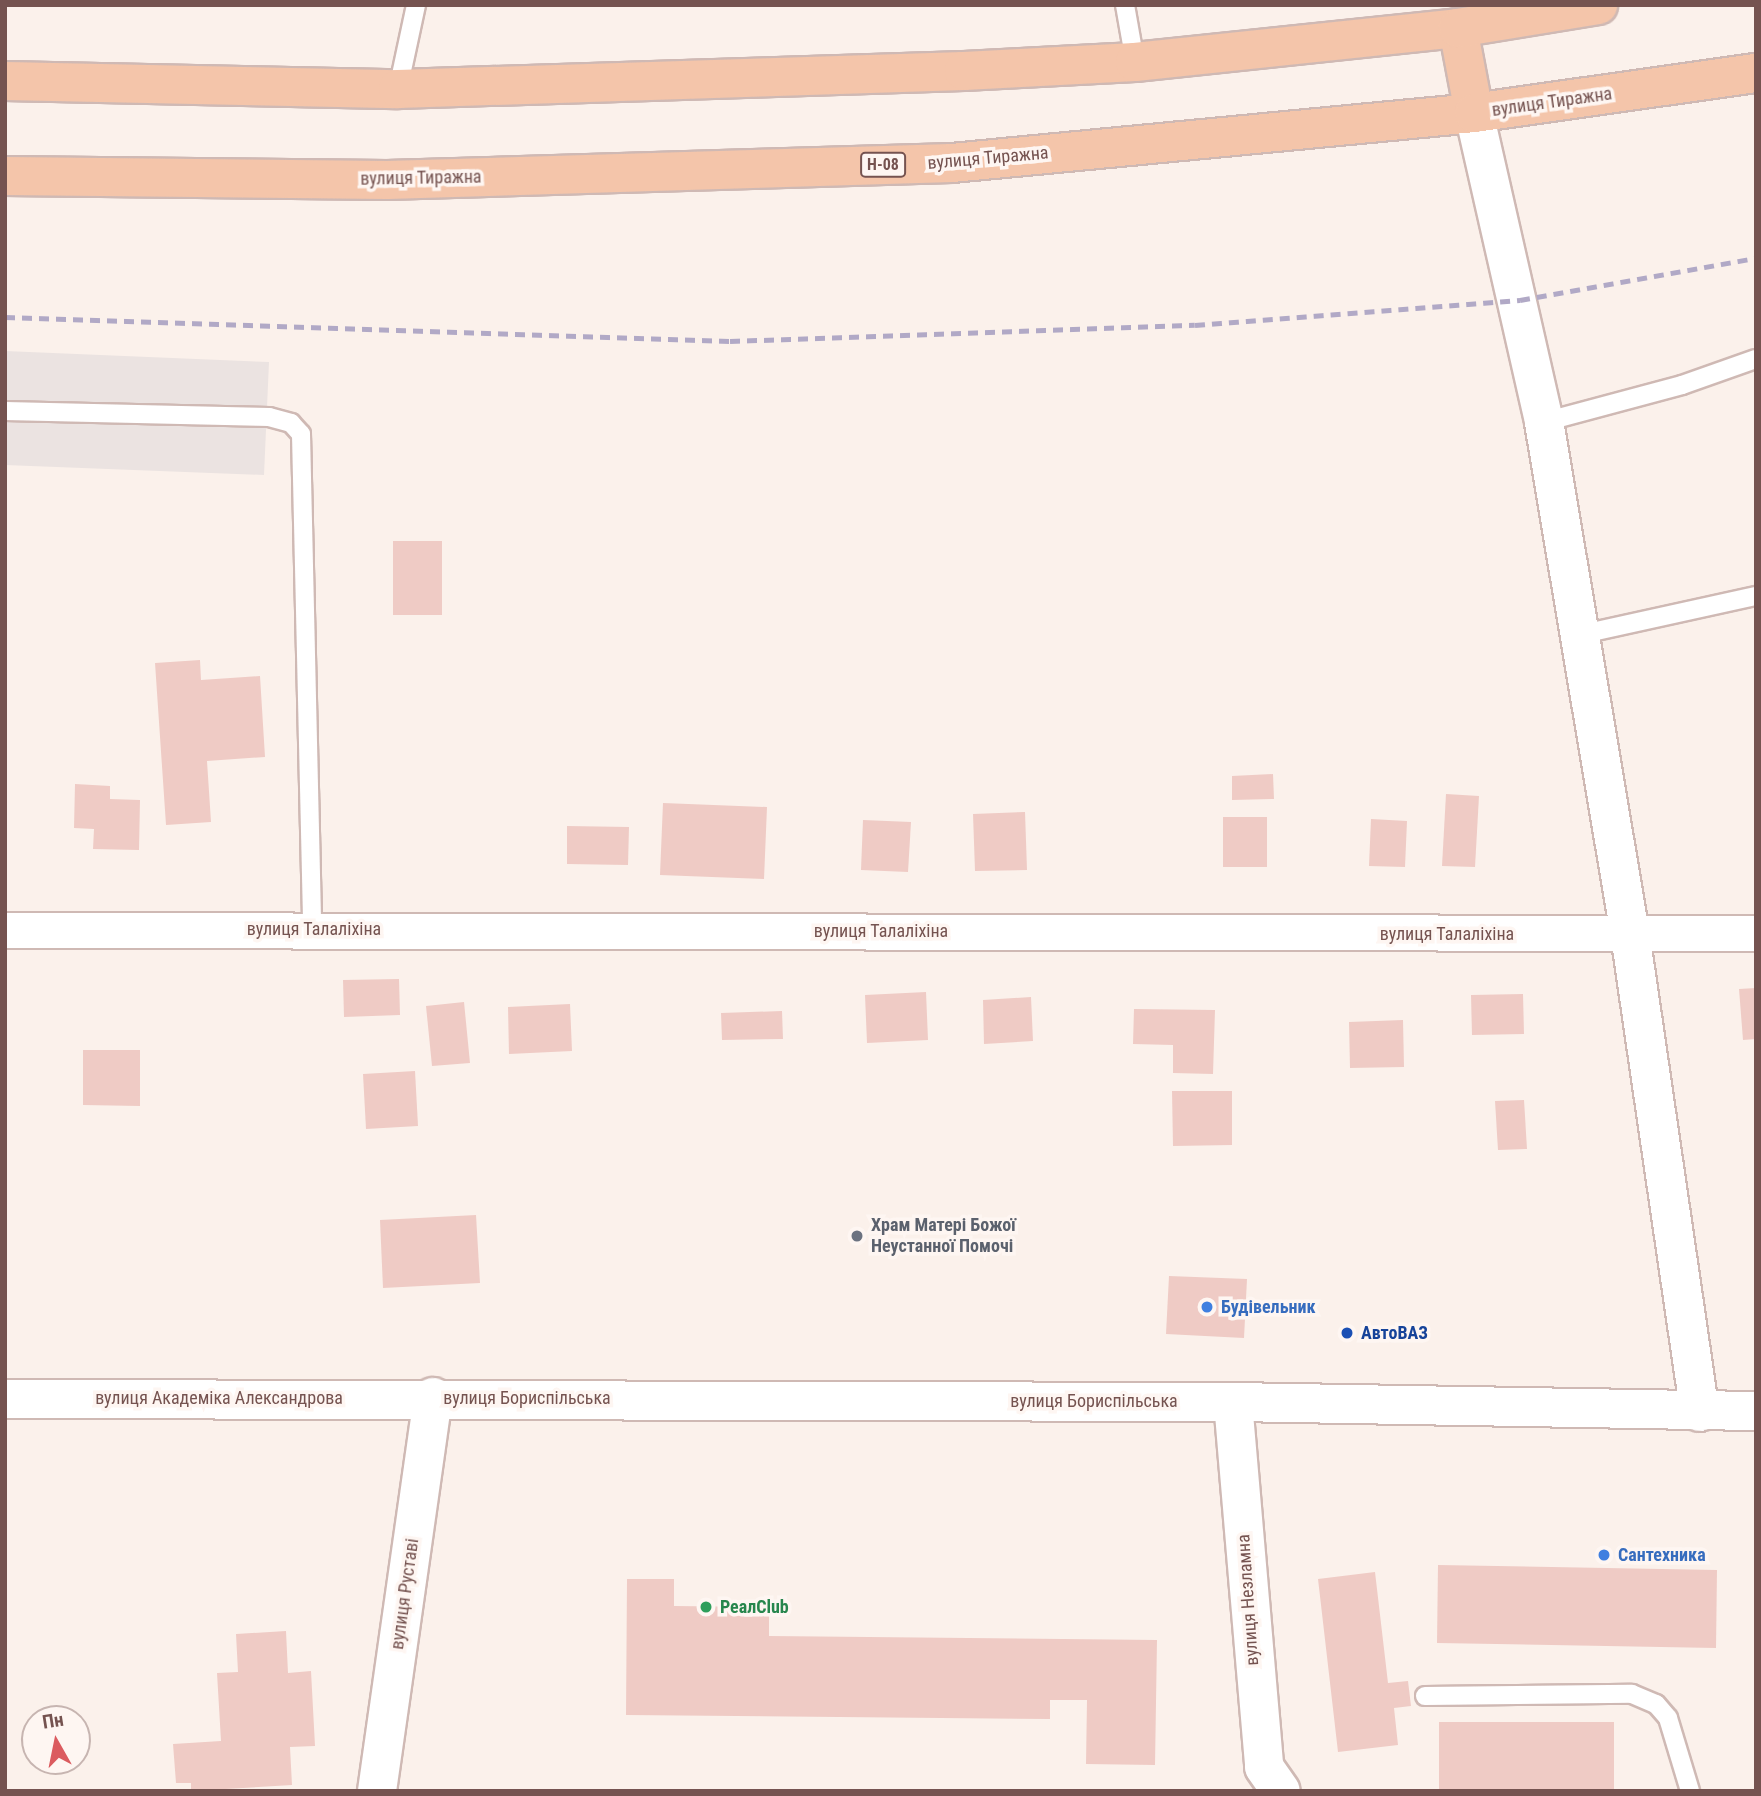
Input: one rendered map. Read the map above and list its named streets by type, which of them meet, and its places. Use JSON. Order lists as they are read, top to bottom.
{
  "streets": {
    "main road": ["вулиця Тиражна", "Н-08"],
    "street": [
      "вулиця Талаліхіна",
      "вулиця Академіка Александрова",
      "вулиця Бориспільська",
      "вулиця Руставі",
      "вулиця Незламна"
    ]
  },
  "crossings": [
    ["вулиця Академіка Александрова", "вулиця Бориспільська"],
    ["вулиця Академіка Александрова", "вулиця Руставі"],
    ["вулиця Бориспільська", "вулиця Руставі"],
    ["вулиця Бориспільська", "вулиця Незламна"]
  ],
  "places": [
    "Храм Матері Божої Неустанної Помочі",
    "Будівельник",
    "АвтоВАЗ",
    "Сантехника",
    "РеалClub"
  ],
  "north": "top"
}
